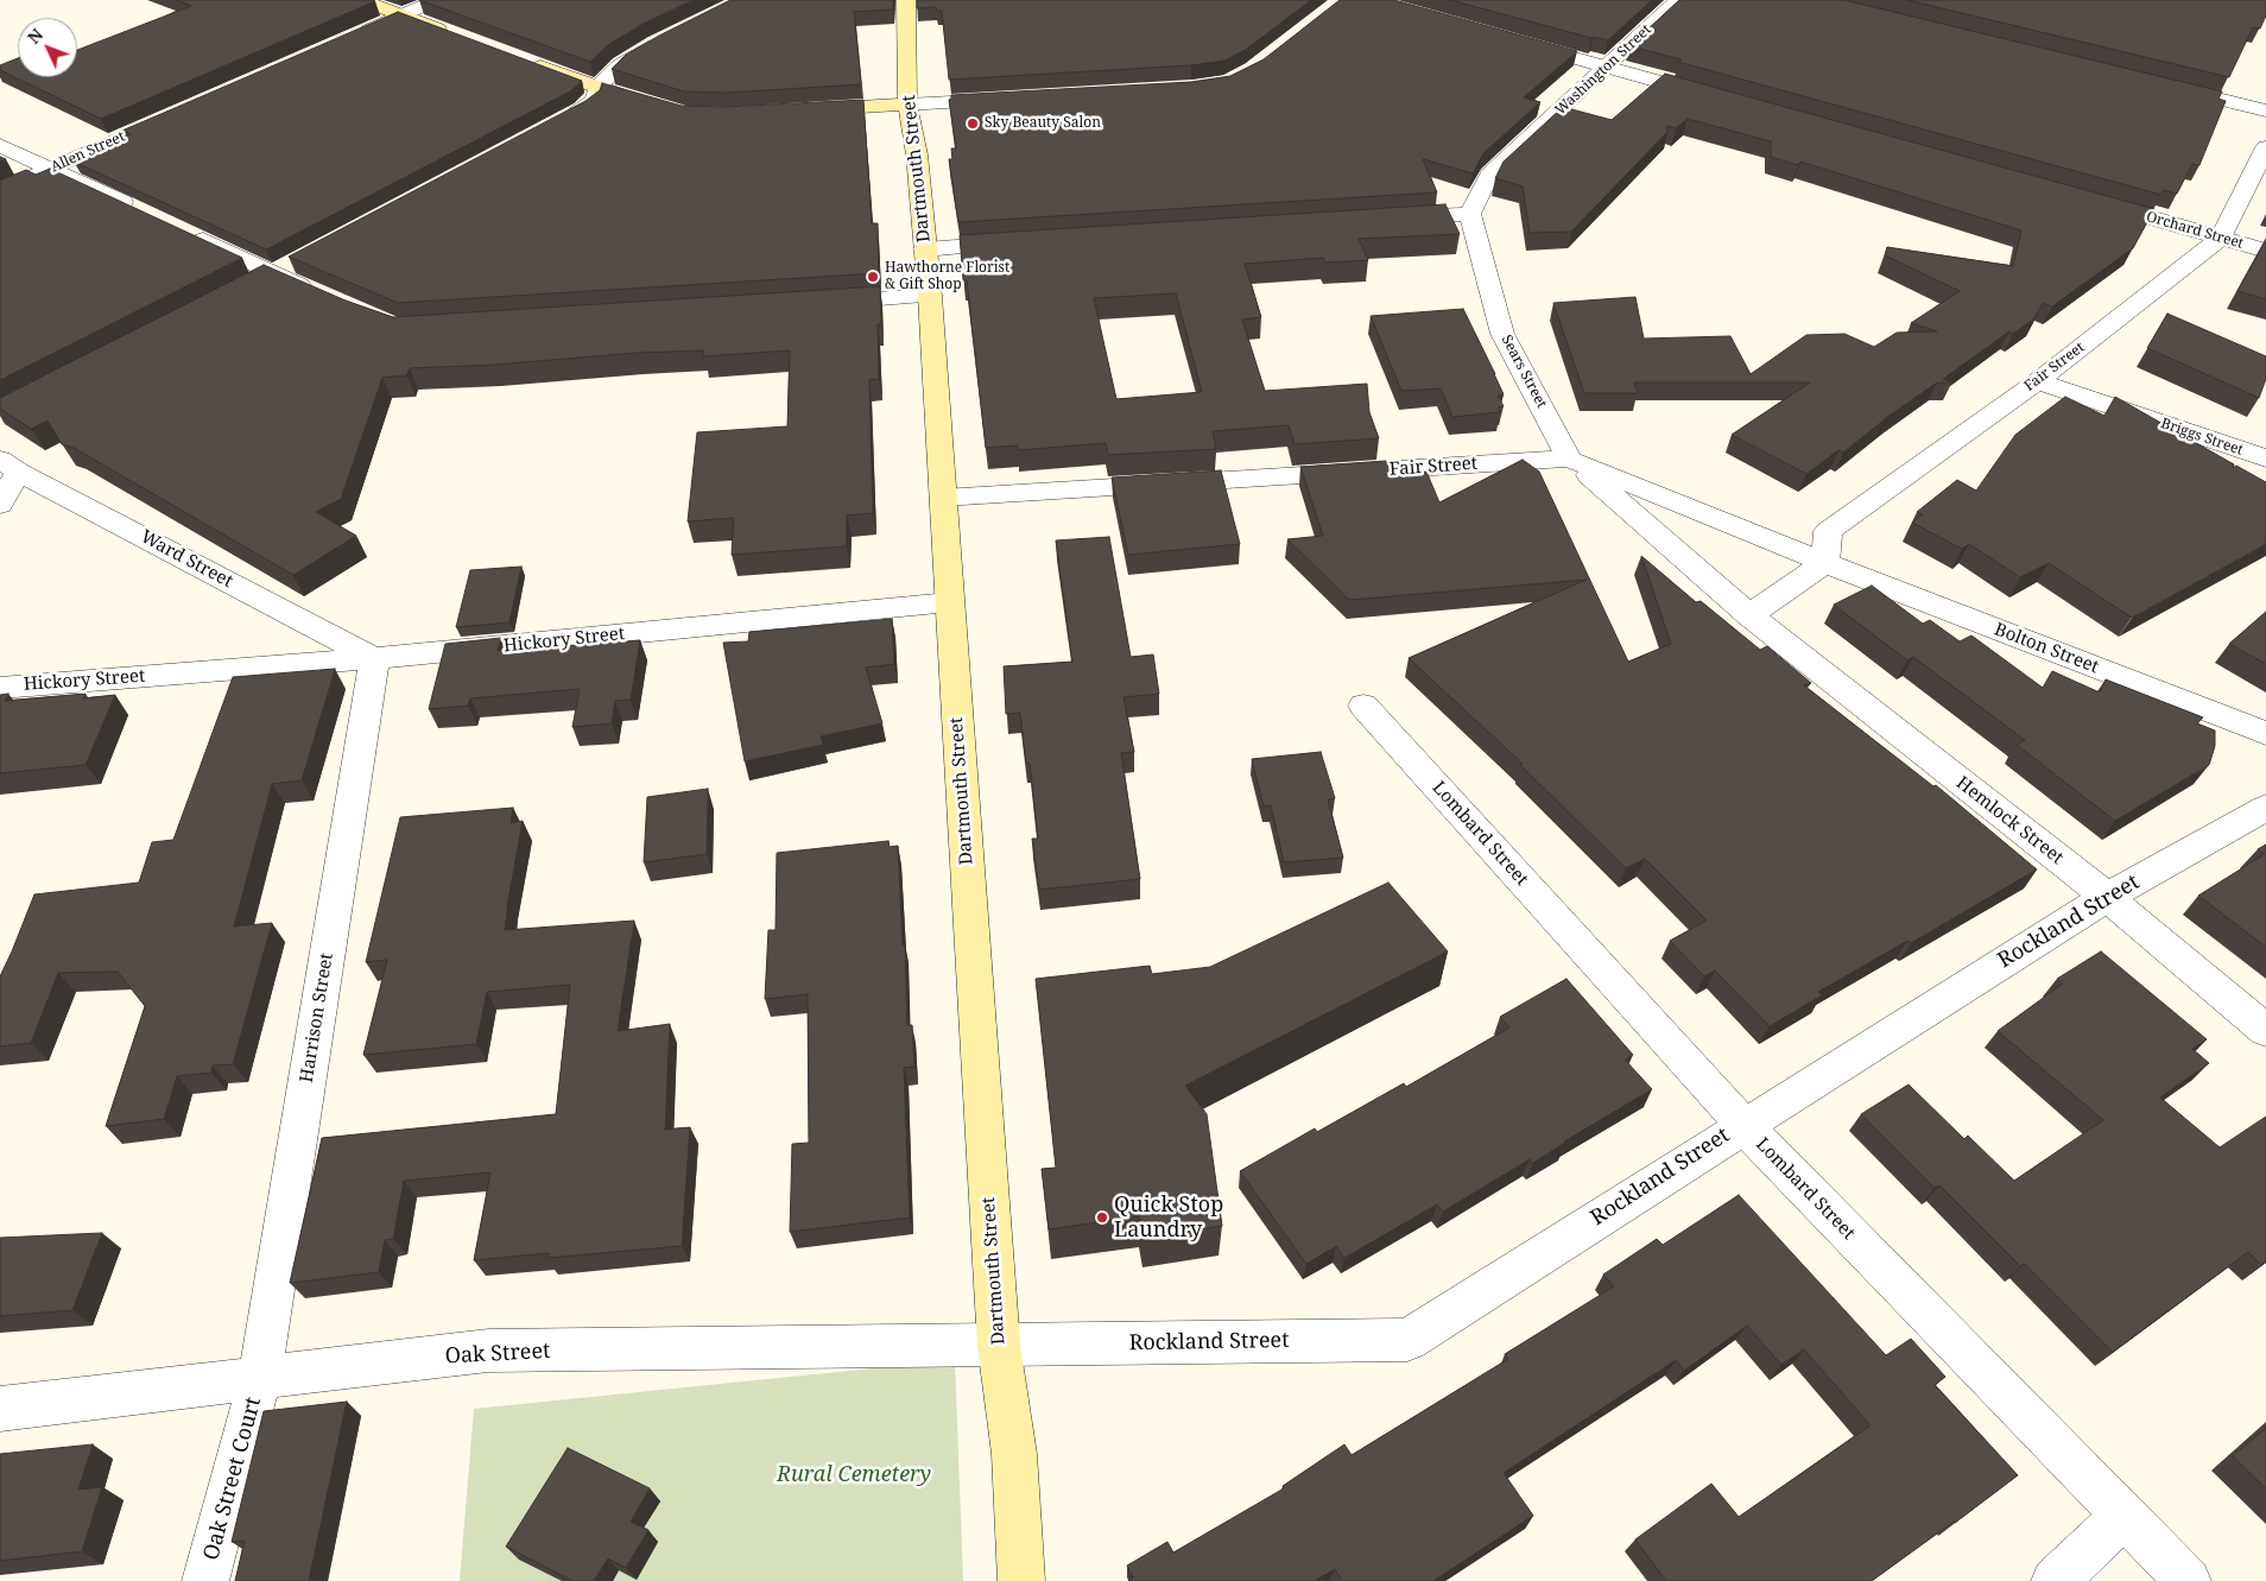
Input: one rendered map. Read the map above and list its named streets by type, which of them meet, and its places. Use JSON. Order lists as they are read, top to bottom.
{
  "streets": {
    "main road": ["Dartmouth Street"],
    "street": [
      "Washington Street",
      "Allen Street",
      "Orchard Street",
      "Fair Street",
      "Sears Street",
      "Briggs Street",
      "Ward Street",
      "Hickory Street",
      "Bolton Street",
      "Hemlock Street",
      "Lombard Street",
      "Rockland Street",
      "Harrison Street",
      "Oak Street",
      "Oak Street Court"
    ]
  },
  "crossings": [
    ["Washington Street", "Sears Street"],
    ["Dartmouth Street", "Fair Street"],
    ["Dartmouth Street", "Hickory Street"],
    ["Dartmouth Street", "Rockland Street"],
    ["Dartmouth Street", "Oak Street"],
    ["Orchard Street", "Fair Street"],
    ["Fair Street", "Sears Street"],
    ["Fair Street", "Briggs Street"],
    ["Fair Street", "Bolton Street"],
    ["Ward Street", "Hickory Street"],
    ["Ward Street", "Harrison Street"],
    ["Hickory Street", "Harrison Street"],
    ["Hemlock Street", "Rockland Street"],
    ["Lombard Street", "Rockland Street"],
    ["Rockland Street", "Oak Street"],
    ["Harrison Street", "Oak Street"],
    ["Harrison Street", "Oak Street Court"],
    ["Oak Street", "Oak Street Court"]
  ],
  "parks": ["Rural Cemetery"],
  "places": ["Sky Beauty Salon", "Hawthorne Florist & Gift Shop", "Quick Stop Laundry"],
  "north": "top left"
}
